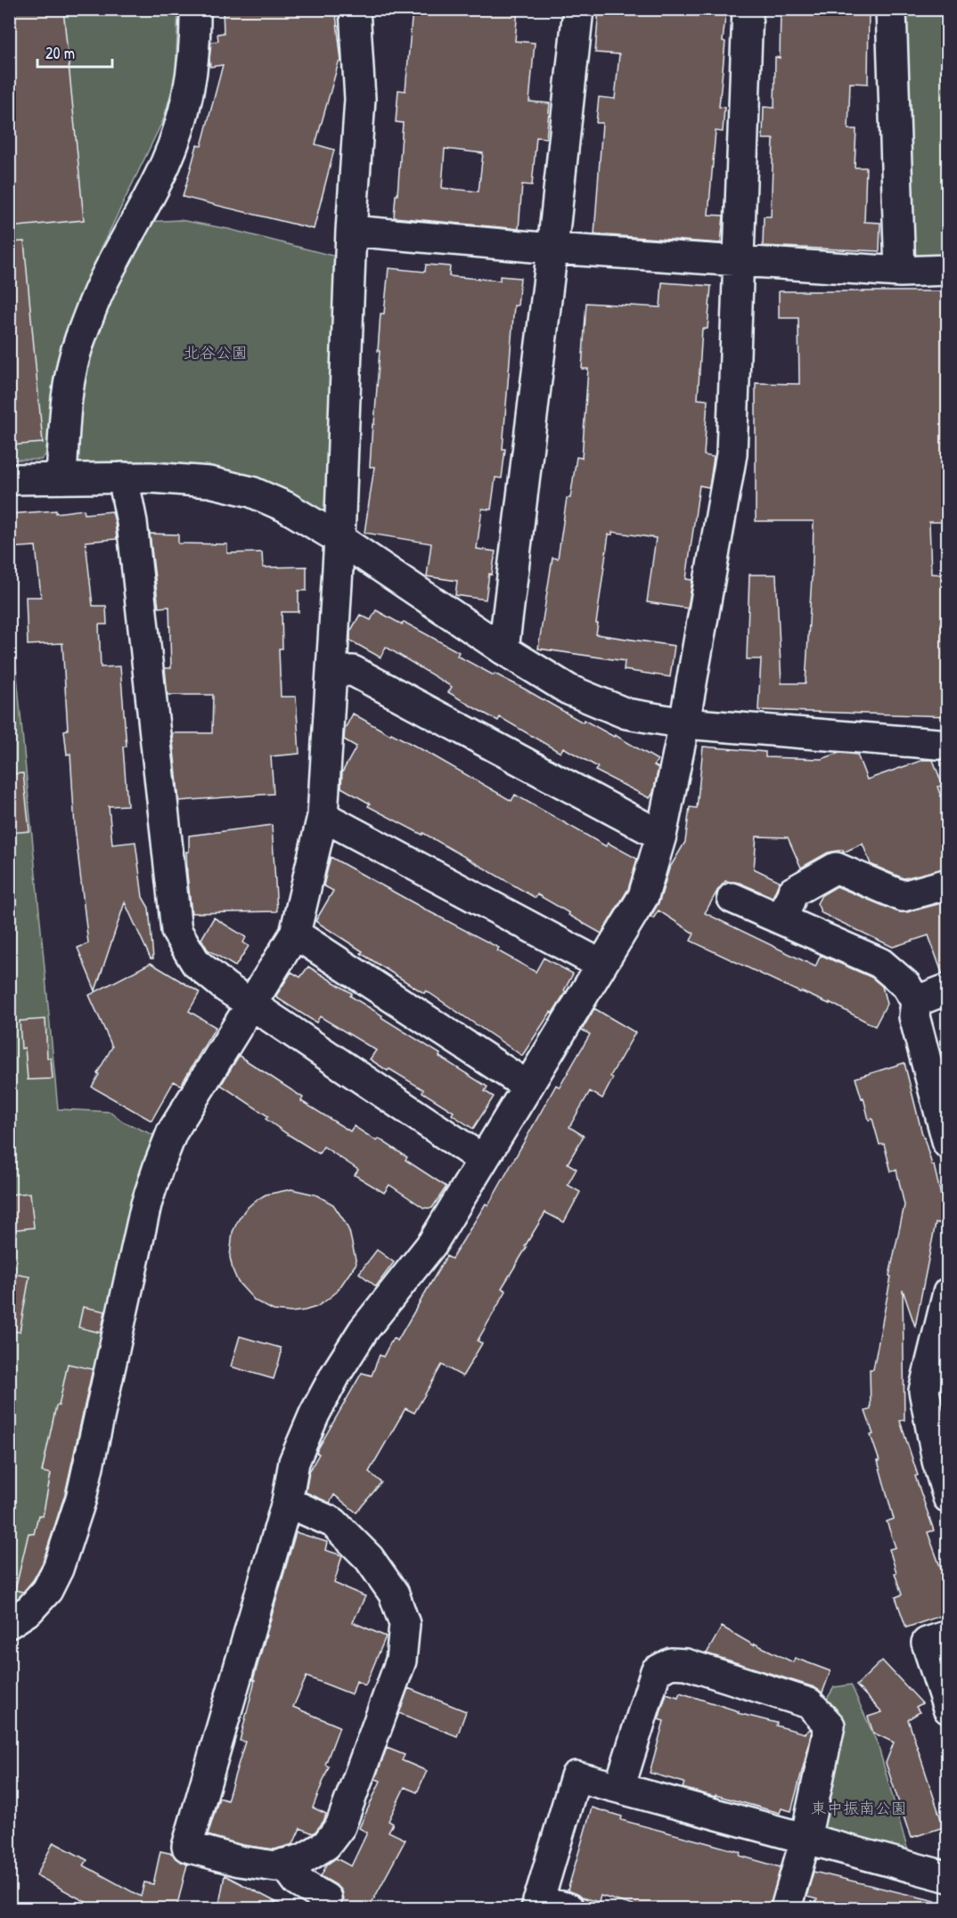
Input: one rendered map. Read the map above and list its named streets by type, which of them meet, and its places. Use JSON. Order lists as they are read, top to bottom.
{
  "parks": ["北谷公園", "東中振南公園"],
  "scale_bar": "20 m"
}
